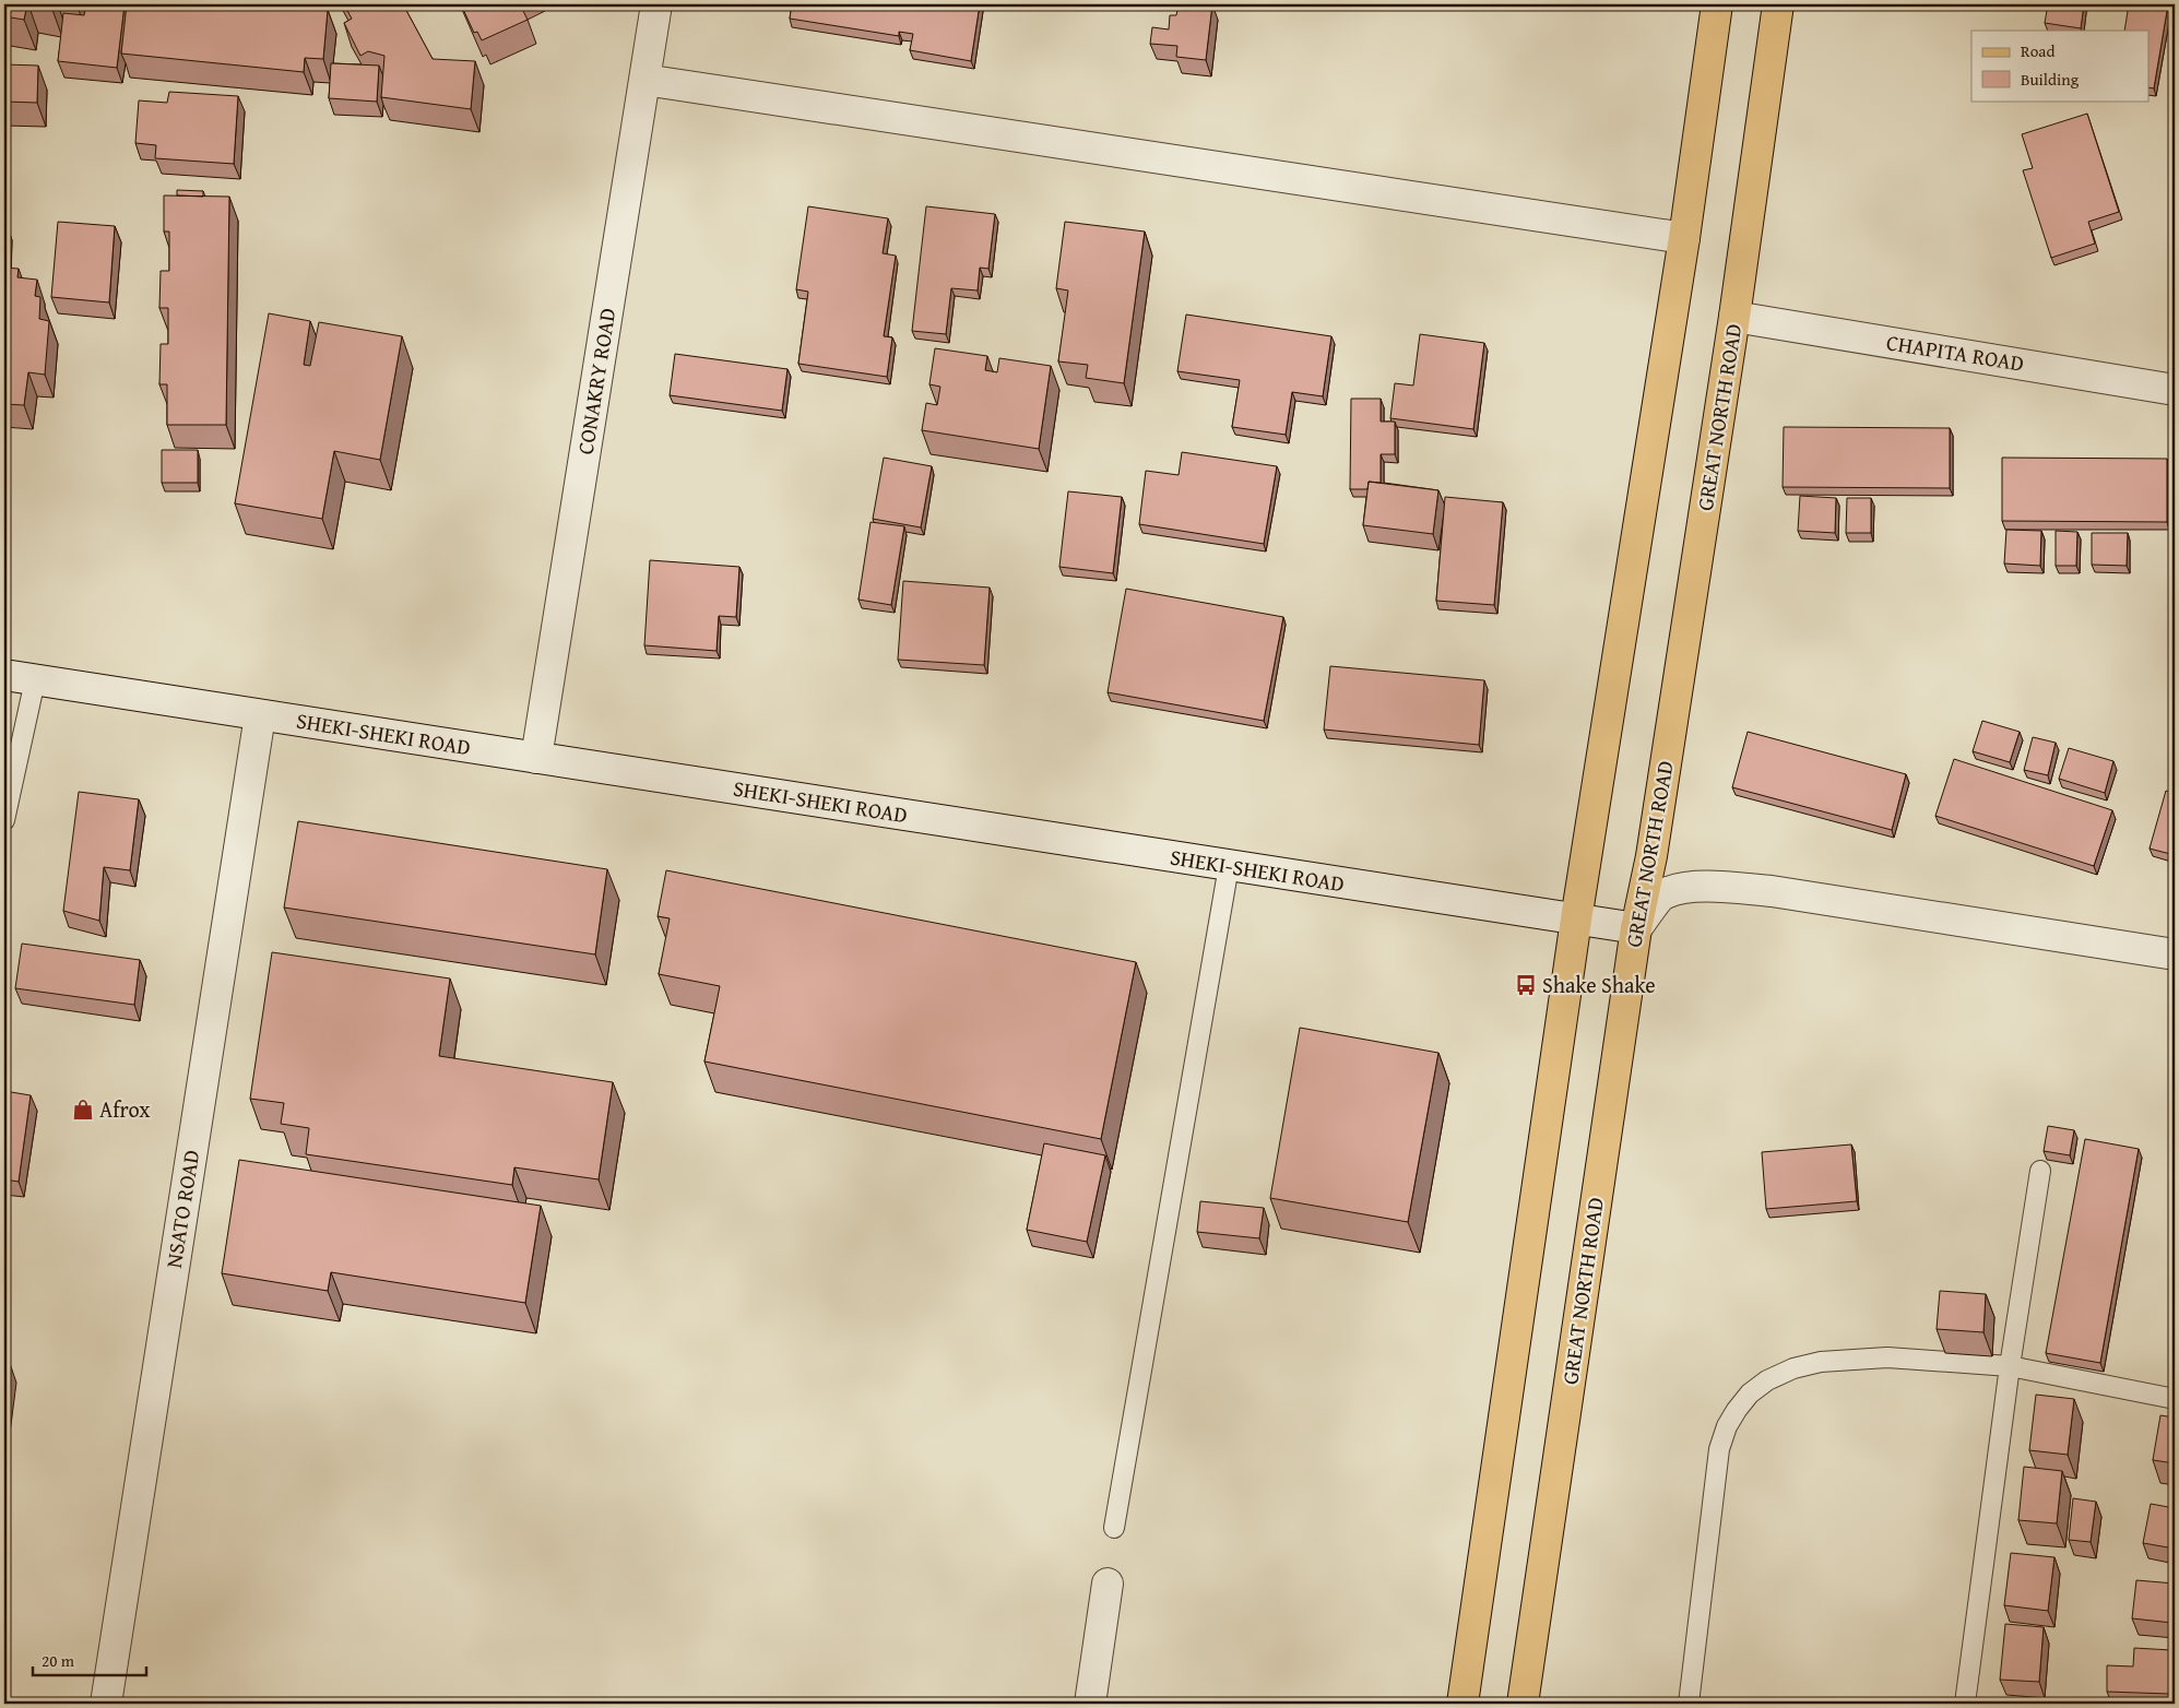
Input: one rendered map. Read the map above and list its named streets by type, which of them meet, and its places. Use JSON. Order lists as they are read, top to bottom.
{
  "streets": {
    "main road": ["GREAT NORTH ROAD"],
    "street": [
      "CHAPITA ROAD",
      "CONAKRY ROAD",
      "SHEKI-SHEKI ROAD",
      "NSATO ROAD"
    ]
  },
  "crossings": [
    ["CHAPITA ROAD", "GREAT NORTH ROAD"],
    ["CONAKRY ROAD", "SHEKI-SHEKI ROAD"],
    ["GREAT NORTH ROAD", "SHEKI-SHEKI ROAD"],
    ["SHEKI-SHEKI ROAD", "NSATO ROAD"]
  ],
  "places": {
    "bus stop": ["Shake Shake"],
    "shop": ["Afrox"]
  },
  "legend": ["Road", "Building"],
  "scale_bar": "20 m"
}
